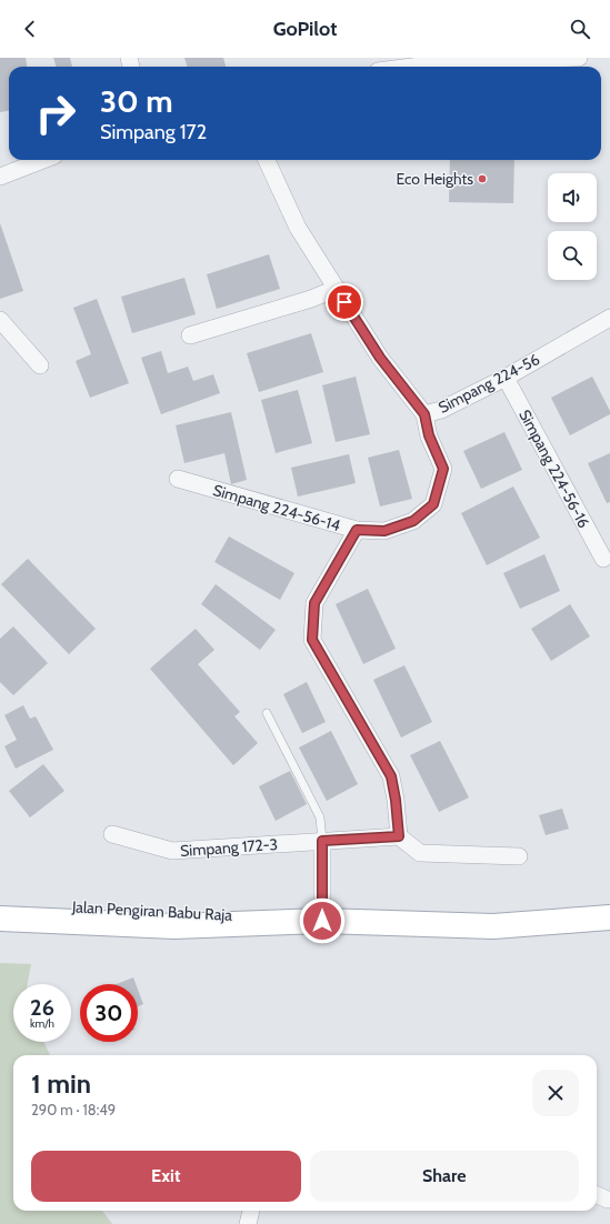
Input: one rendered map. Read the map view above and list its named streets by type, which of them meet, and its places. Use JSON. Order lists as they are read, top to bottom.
{
  "streets": {
    "main road": ["Jalan Pengiran Babu Raja"],
    "street": [
      "Simpang 224-56",
      "Simpang 224-56-16",
      "Simpang 224-56-14",
      "Simpang 172-3"
    ]
  },
  "crossings": [
    ["Simpang 224-56", "Simpang 224-56-16"],
    ["Simpang 224-56", "Simpang 224-56-14"]
  ],
  "places": ["Eco Heights"],
  "page": {
    "header": "GoPilot",
    "turn": ["30 m", "Simpang 172"],
    "speed": "26 km/h",
    "limit": "30",
    "heading": ["1 min", "290 m · 18:49"],
    "buttons": ["Exit", "Share"]
  }
}
